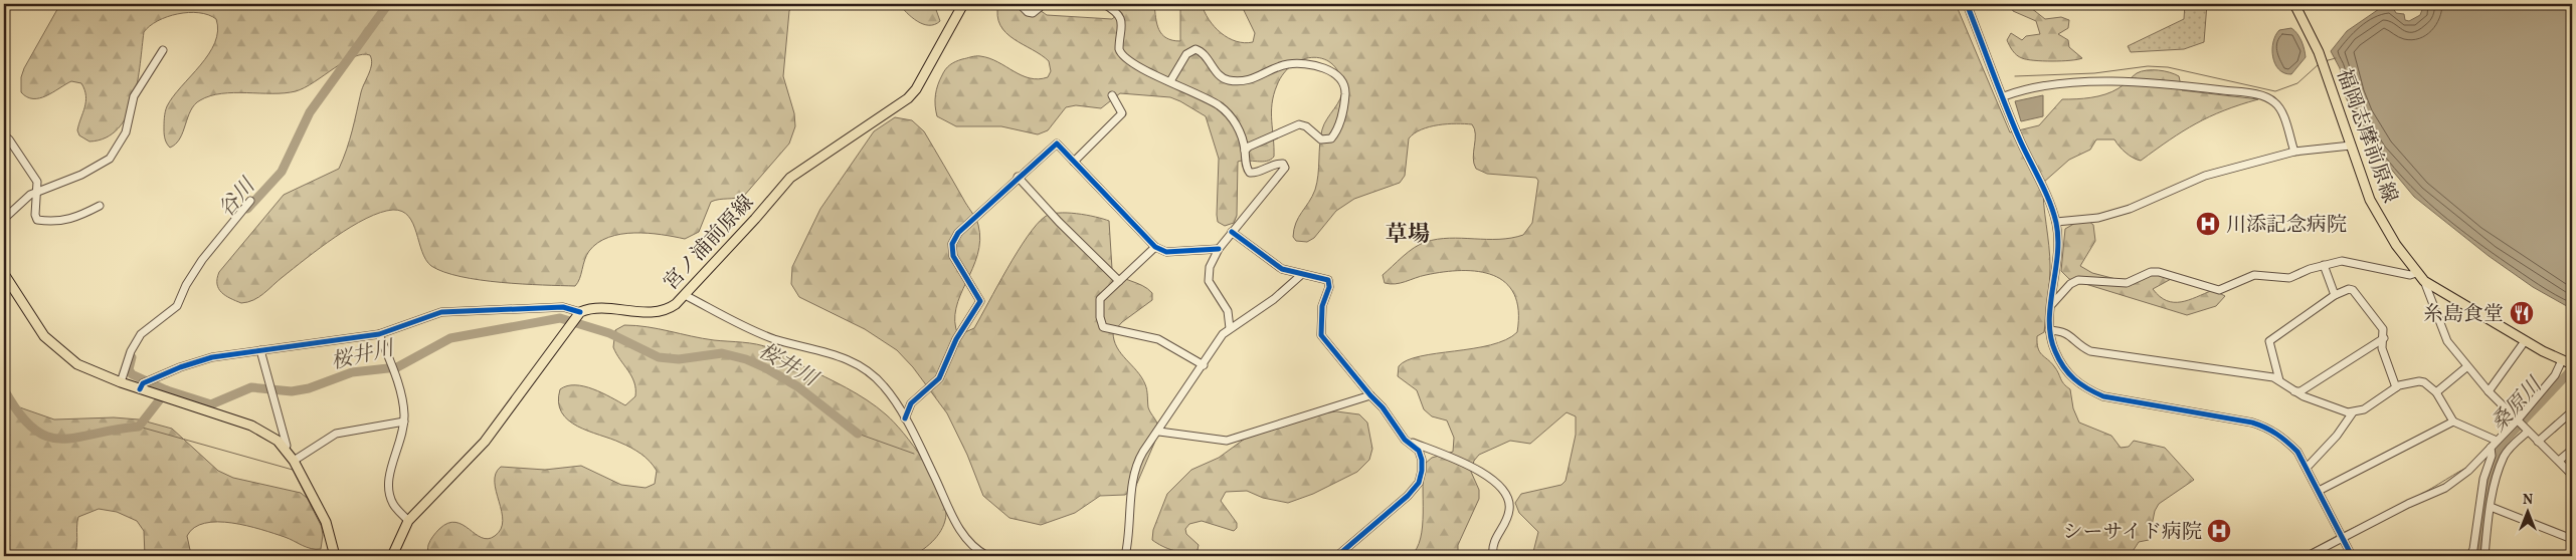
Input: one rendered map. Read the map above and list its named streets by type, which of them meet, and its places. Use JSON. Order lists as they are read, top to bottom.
{
  "streets": {
    "main road": ["福岡志摩前原線", "宮ノ浦前原線"]
  },
  "districts": ["草場"],
  "water": ["谷川", "桜井川", "桑原川"],
  "places": {
    "hospital": ["川添記念病院", "シーサイド病院"],
    "restaurant": ["糸島食堂"]
  },
  "north": "top"
}
